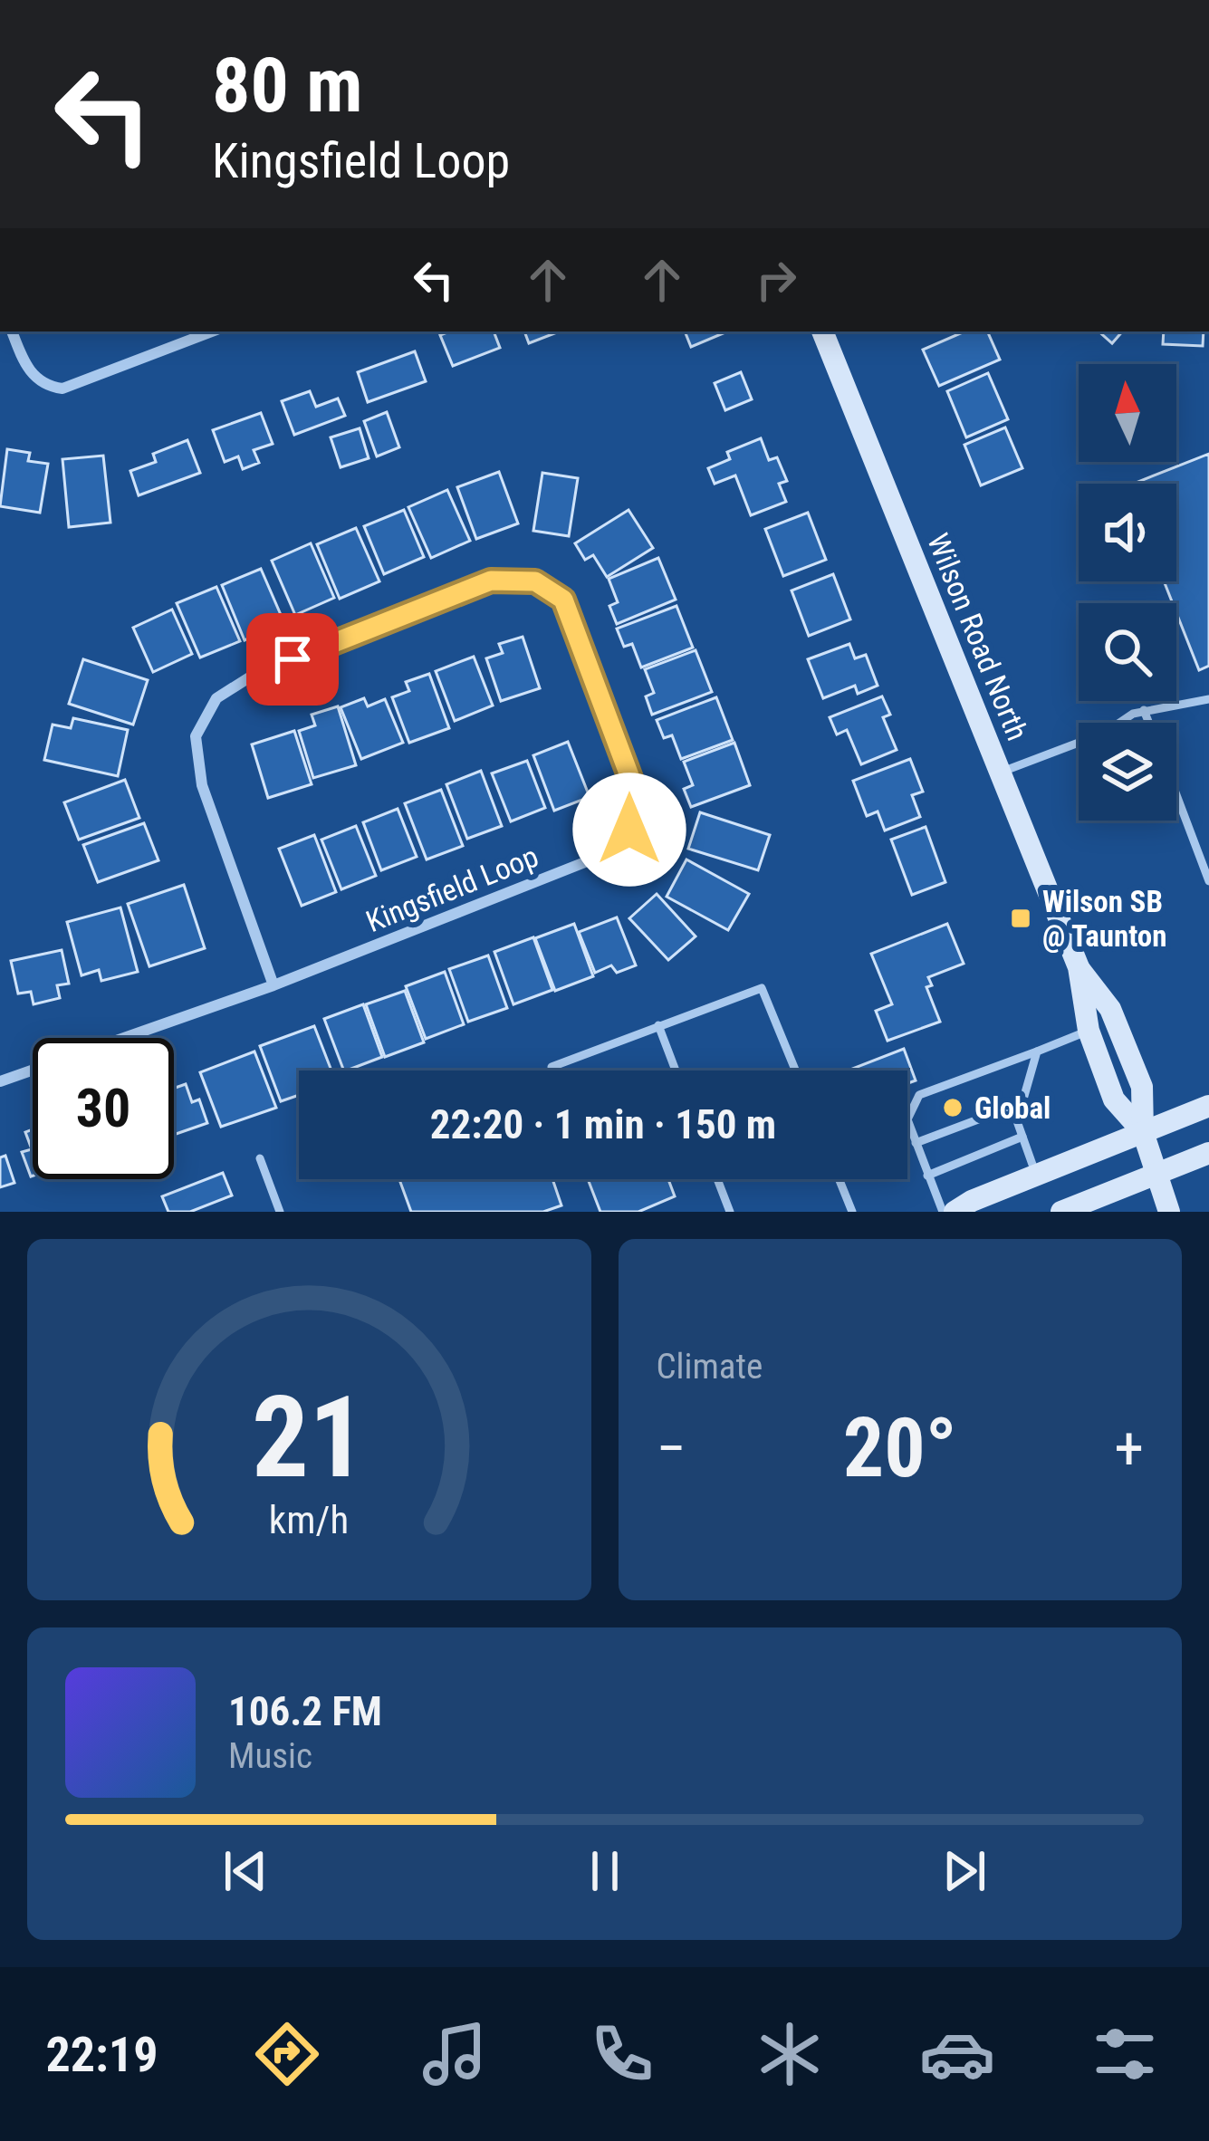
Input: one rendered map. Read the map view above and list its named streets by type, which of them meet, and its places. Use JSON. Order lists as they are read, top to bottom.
{
  "streets": {
    "street": ["Wilson Road North", "Kingsfield Loop"]
  },
  "places": {
    "transit": ["Wilson SB @ Taunton"],
    "other": ["Global"]
  },
  "north": "top",
  "page": {
    "turn": ["80 m", "Kingsfield Loop"],
    "limit": "30",
    "trip": "22:20 · 1 min · 150 m",
    "tile": "Climate",
    "heat": ["−", "20°", "+"],
    "song": ["106.2 FM", "Music"],
    "tabs": "22:19",
    "gauge": ["21", "km/h"]
  }
}
